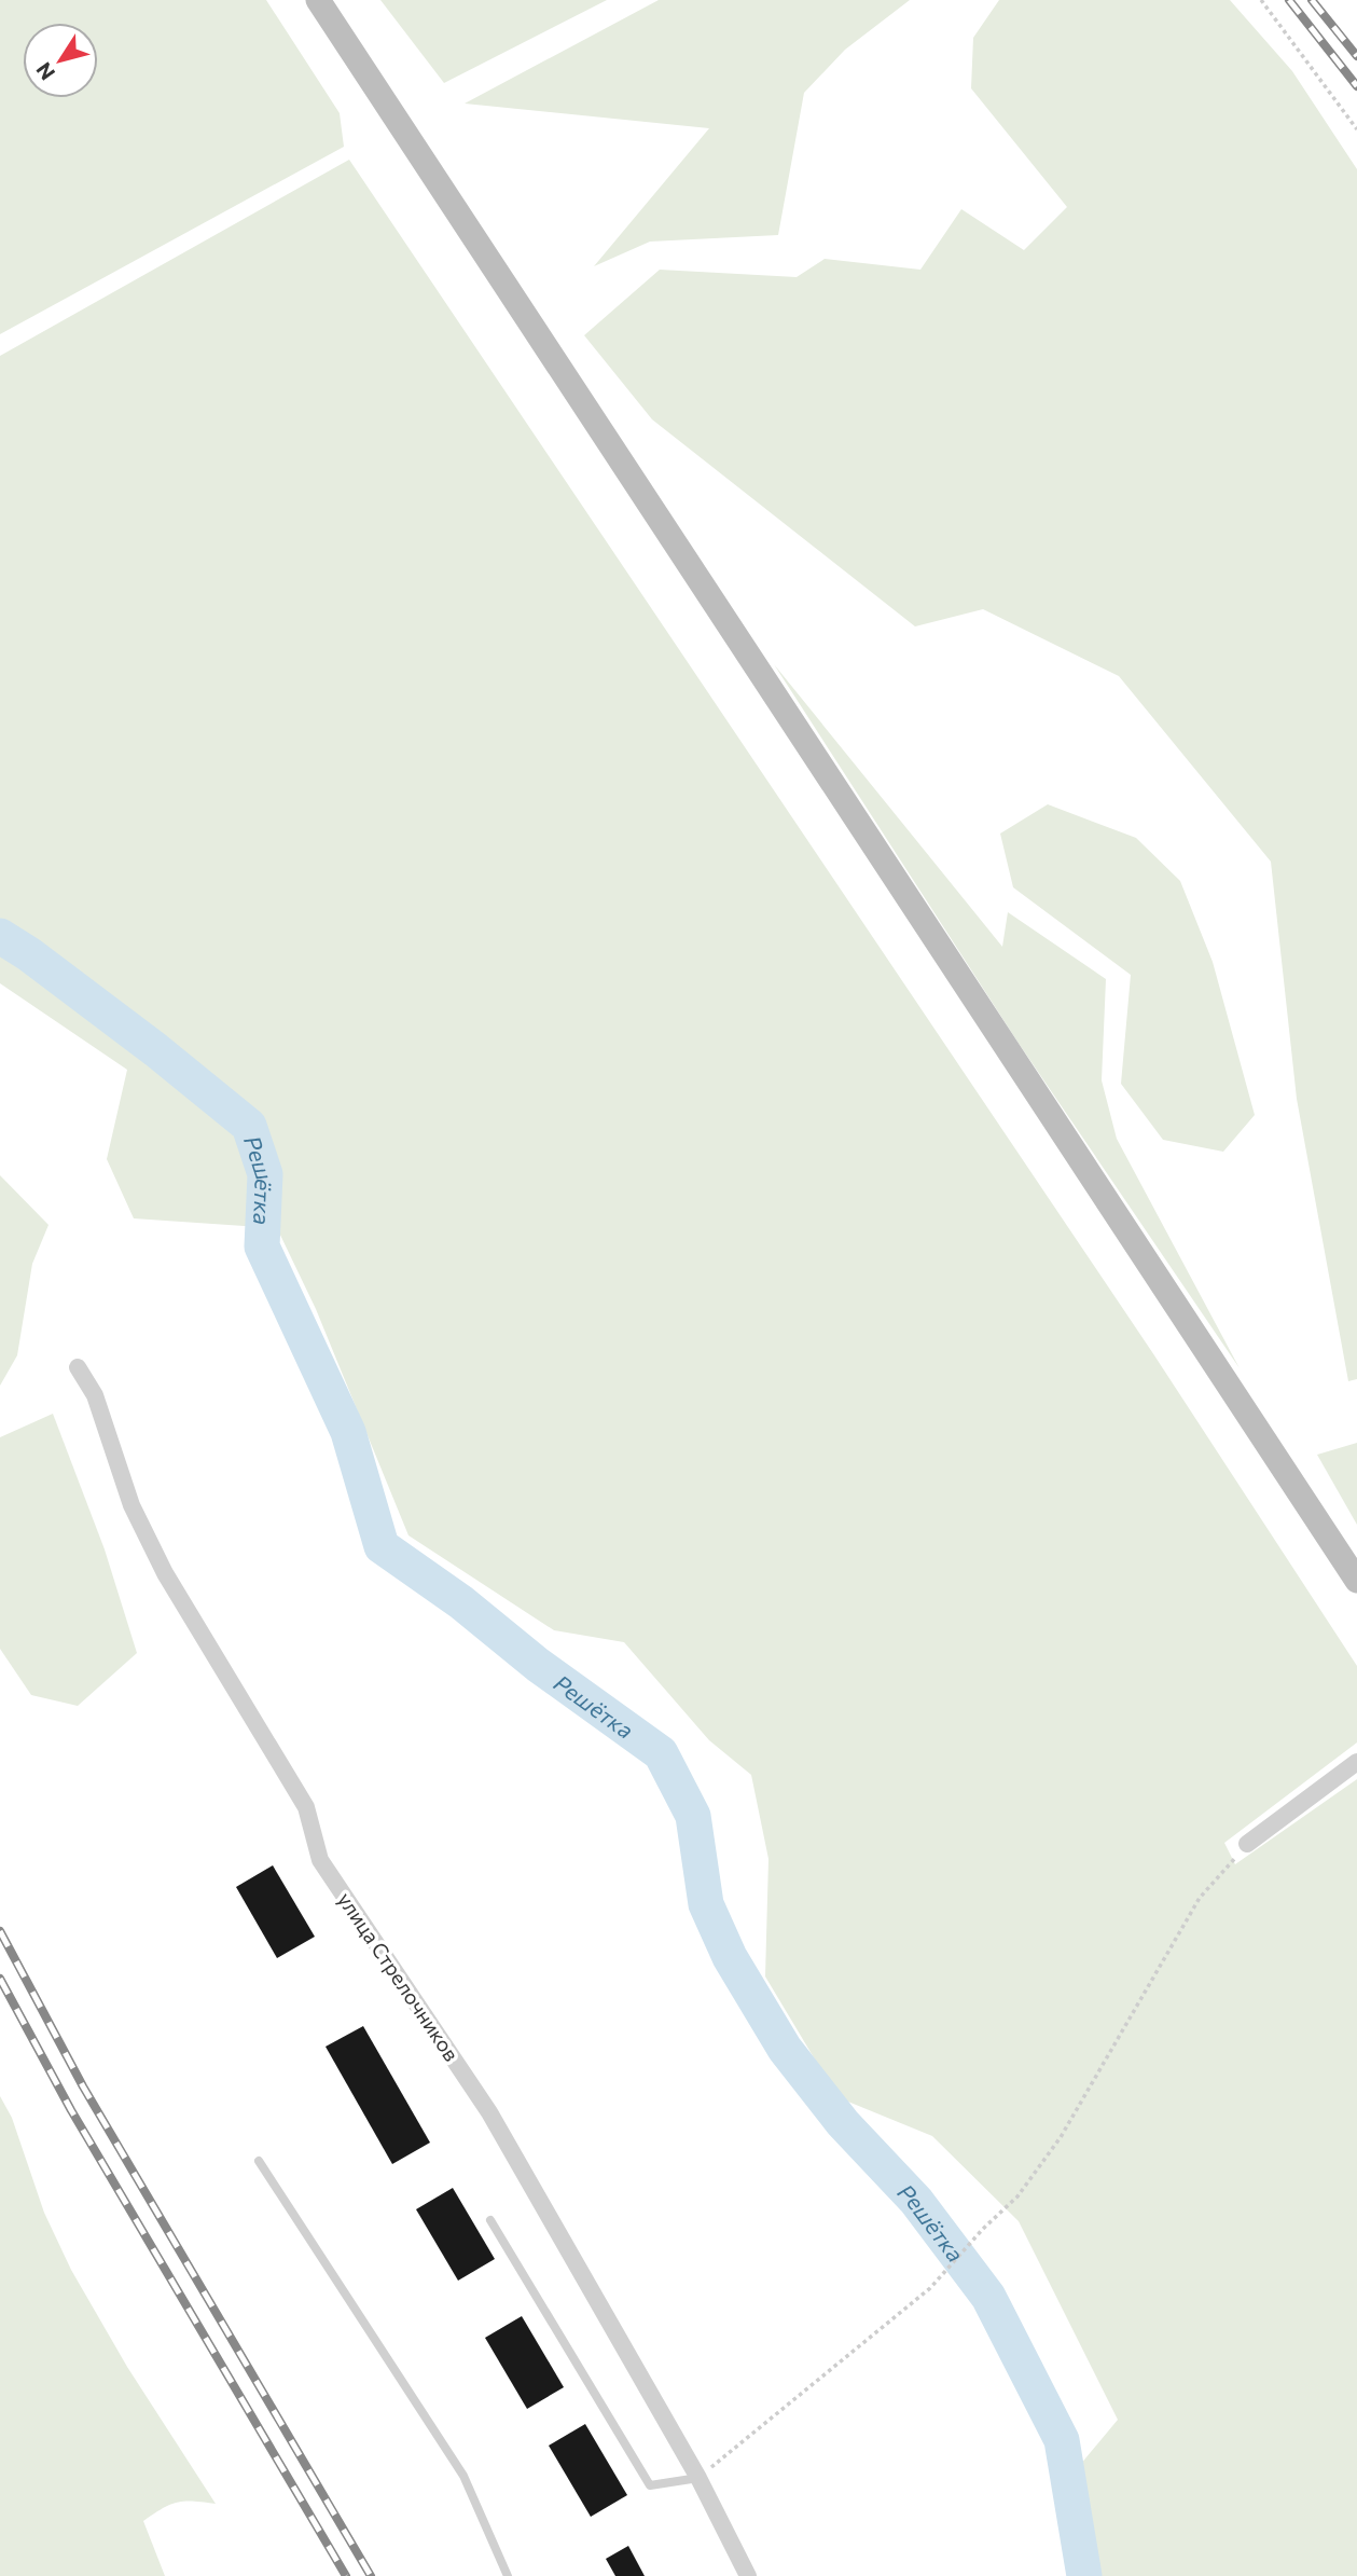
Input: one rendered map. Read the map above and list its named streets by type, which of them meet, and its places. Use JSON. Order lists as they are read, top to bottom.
{
  "streets": {
    "street": ["улица Стрелочников"]
  },
  "water": ["Решётка"],
  "north": "bottom left"
}
